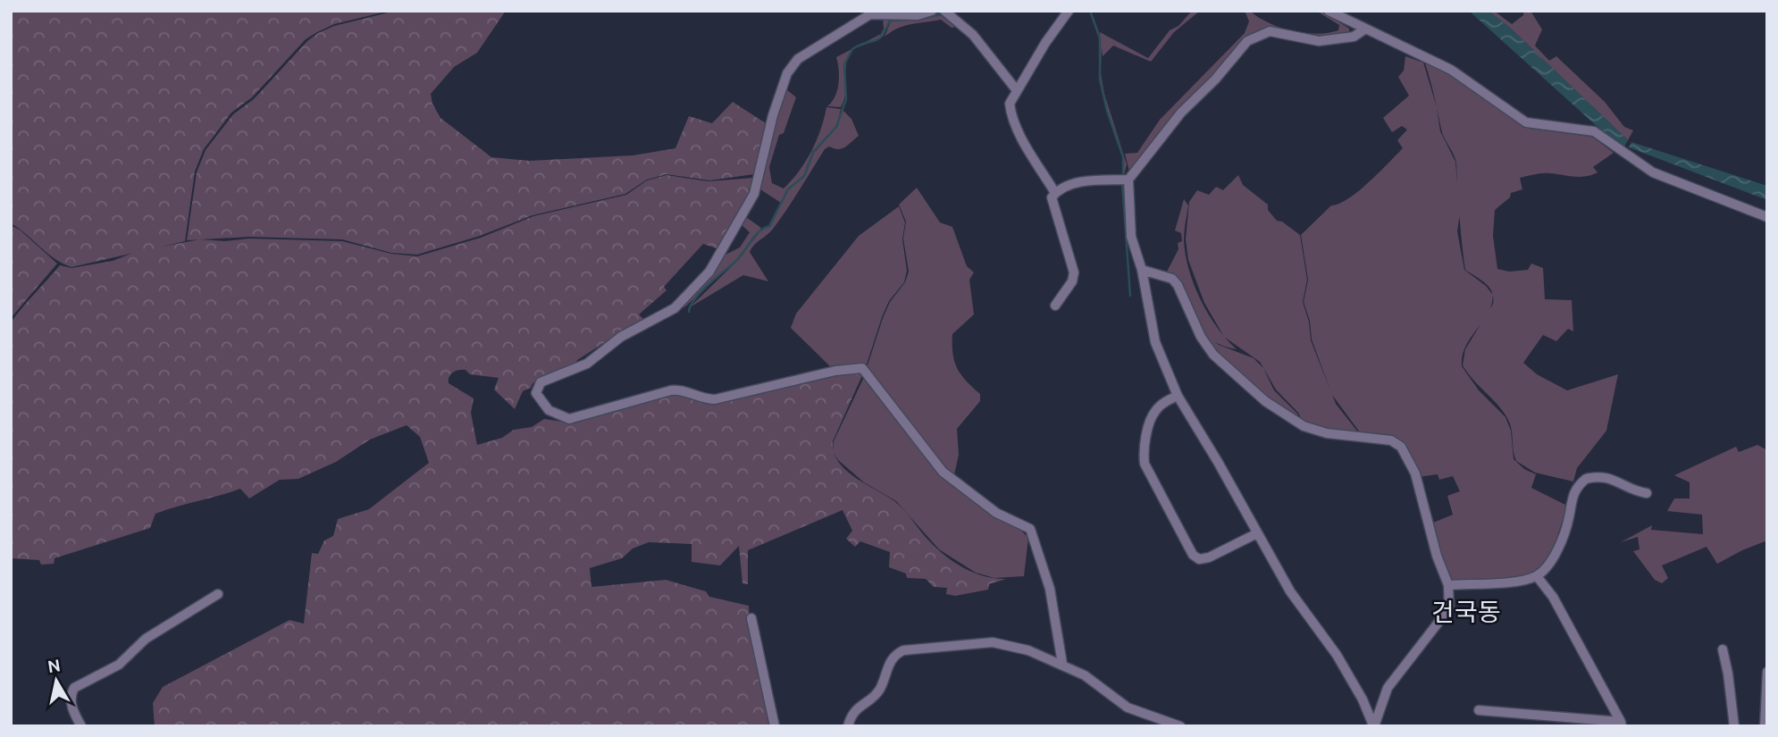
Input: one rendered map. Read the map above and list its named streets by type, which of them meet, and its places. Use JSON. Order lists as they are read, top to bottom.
{
  "districts": ["건국동"],
  "north": "top"
}
